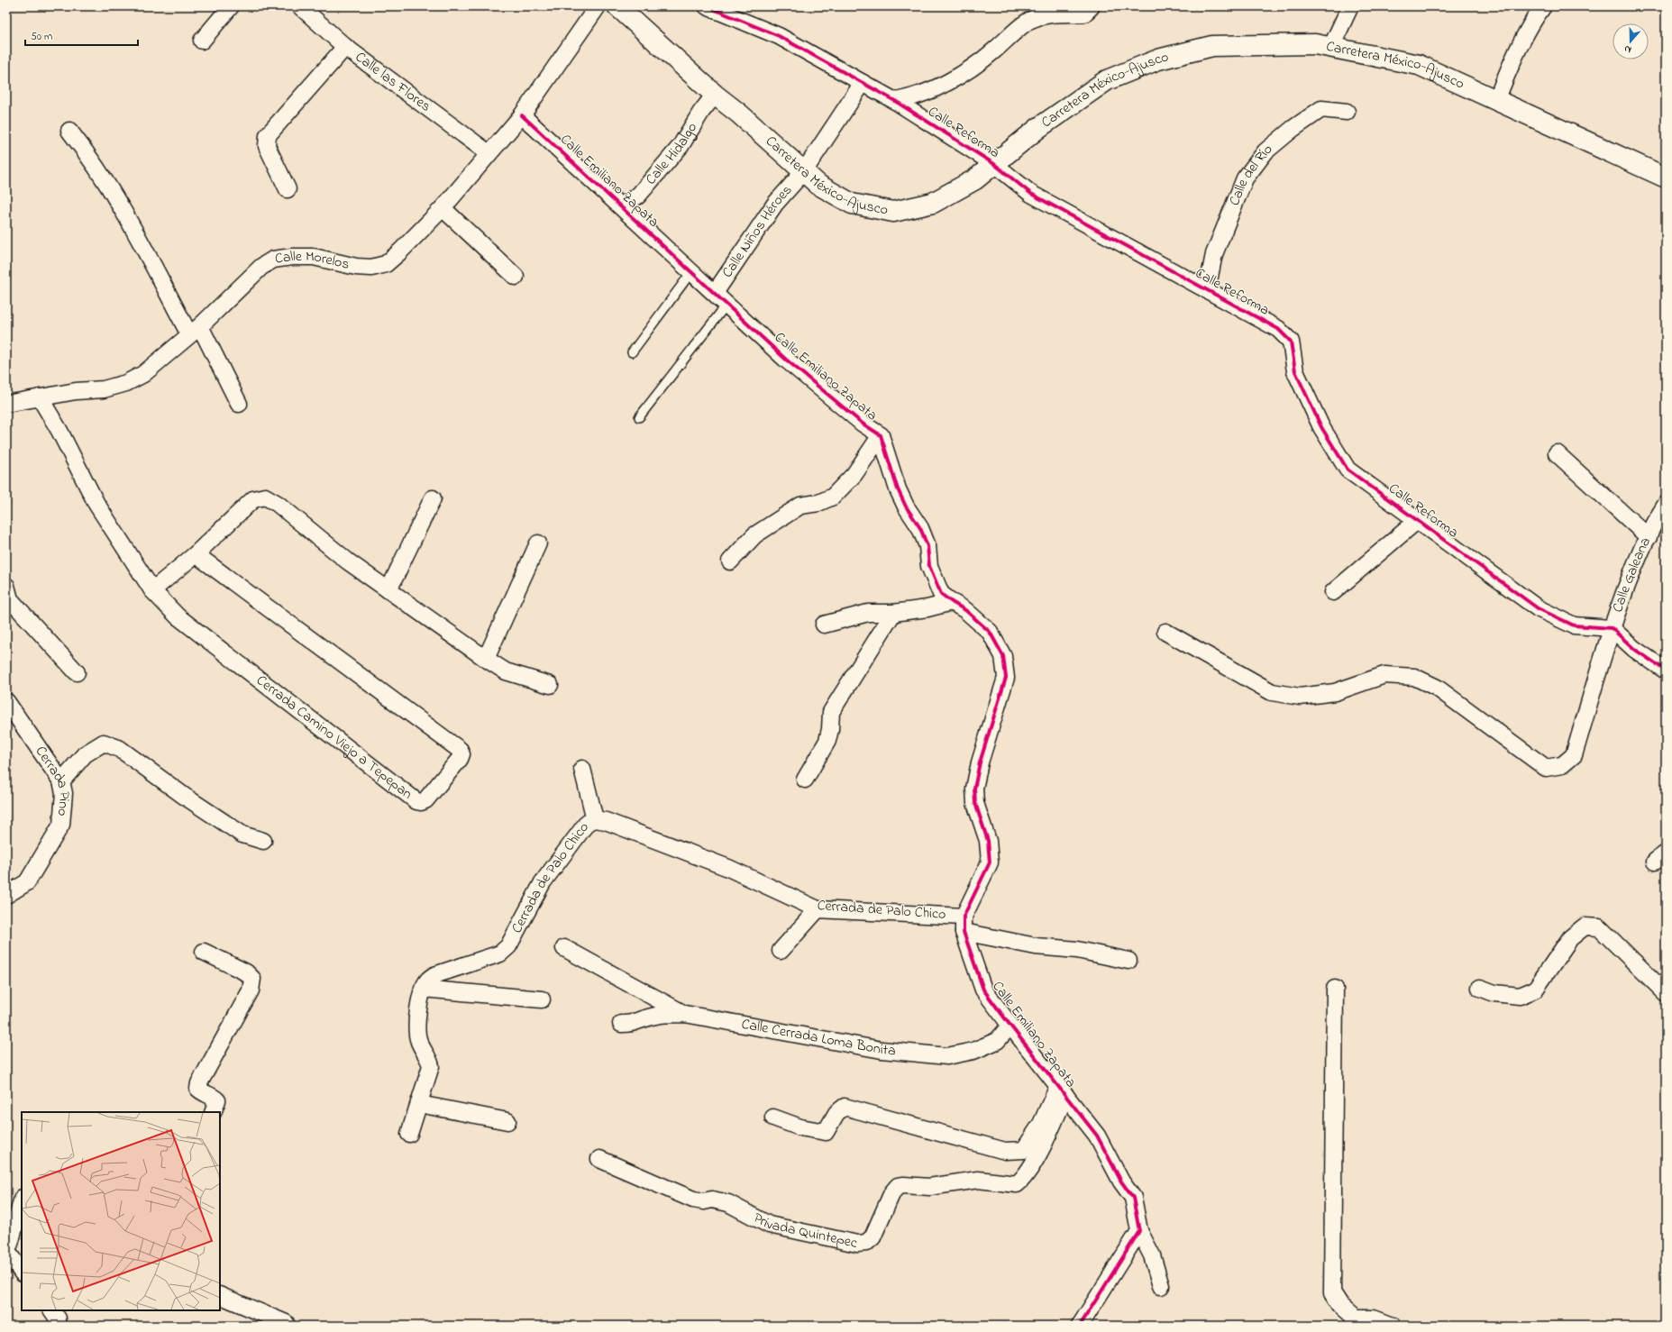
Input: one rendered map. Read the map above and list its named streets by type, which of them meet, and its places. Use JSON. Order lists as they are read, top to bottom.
{
  "streets": {
    "main road": ["Carretera México-Ajusco"],
    "street": [
      "Calle las Flores",
      "Calle Reforma",
      "Calle Hidalgo",
      "Calle del Río",
      "Calle Emiliano Zapata",
      "Calle Niños Héroes",
      "Calle Morelos",
      "Calle Galeana",
      "Cerrada Camino Viejo a Tepepan",
      "Cerrada Pino",
      "Cerrada de Palo Chico",
      "Calle Cerrada Loma Bonita",
      "Privada Quintepec"
    ]
  },
  "crossings": [
    ["Carretera México-Ajusco", "Calle Reforma"],
    ["Carretera México-Ajusco", "Calle Hidalgo"],
    ["Carretera México-Ajusco", "Calle Niños Héroes"],
    ["Calle las Flores", "Calle Morelos"],
    ["Calle Reforma", "Calle del Río"],
    ["Calle Reforma", "Calle Niños Héroes"],
    ["Calle Reforma", "Calle Galeana"],
    ["Calle Hidalgo", "Calle Emiliano Zapata"],
    ["Calle Emiliano Zapata", "Calle Niños Héroes"],
    ["Calle Emiliano Zapata", "Calle Morelos"],
    ["Calle Emiliano Zapata", "Cerrada de Palo Chico"],
    ["Calle Emiliano Zapata", "Calle Cerrada Loma Bonita"],
    ["Calle Emiliano Zapata", "Privada Quintepec"]
  ],
  "scale_bar": "50 m",
  "north": "bottom"
}
